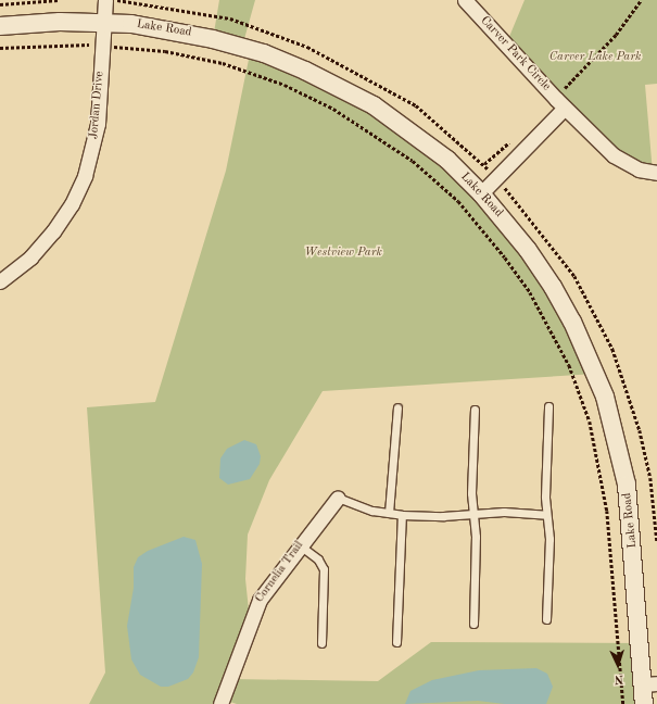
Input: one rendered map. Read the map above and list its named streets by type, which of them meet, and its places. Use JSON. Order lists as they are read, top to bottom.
{
  "streets": {
    "street": [
      "Lake Road",
      "Carver Park Circle",
      "Jordan Drive",
      "Cornelia Trail"
    ]
  },
  "crossings": [
    ["Lake Road", "Jordan Drive"]
  ],
  "parks": ["Carver Lake Park", "Westview Park"],
  "north": "bottom"
}
